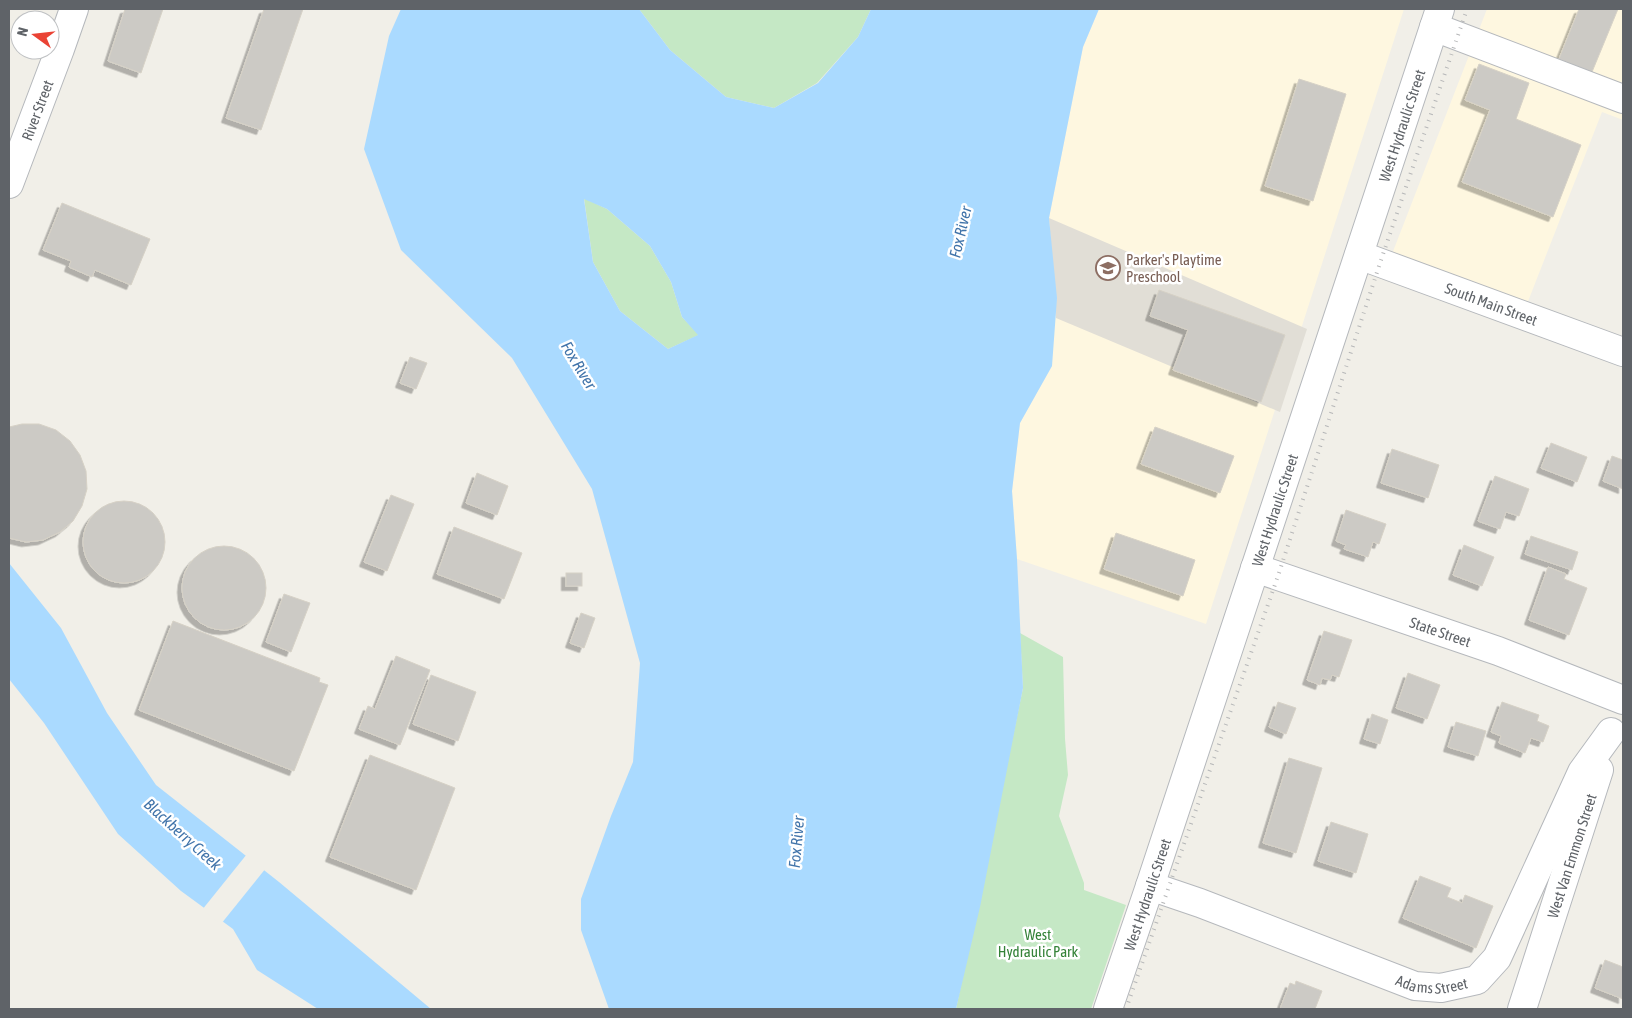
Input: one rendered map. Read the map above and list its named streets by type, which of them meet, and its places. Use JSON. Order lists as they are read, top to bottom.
{
  "streets": {
    "street": [
      "River Street",
      "West Hydraulic Street",
      "South Main Street",
      "State Street",
      "West Van Emmon Street",
      "Adams Street"
    ]
  },
  "crossings": [
    ["West Hydraulic Street", "South Main Street"],
    ["West Hydraulic Street", "State Street"],
    ["West Hydraulic Street", "Adams Street"],
    ["State Street", "West Van Emmon Street"],
    ["West Van Emmon Street", "Adams Street"]
  ],
  "water": ["Fox River", "Blackberry Creek"],
  "parks": ["West Hydraulic Park"],
  "places": {
    "school or university": ["Parker's Playtime Preschool"]
  },
  "north": "left"
}
